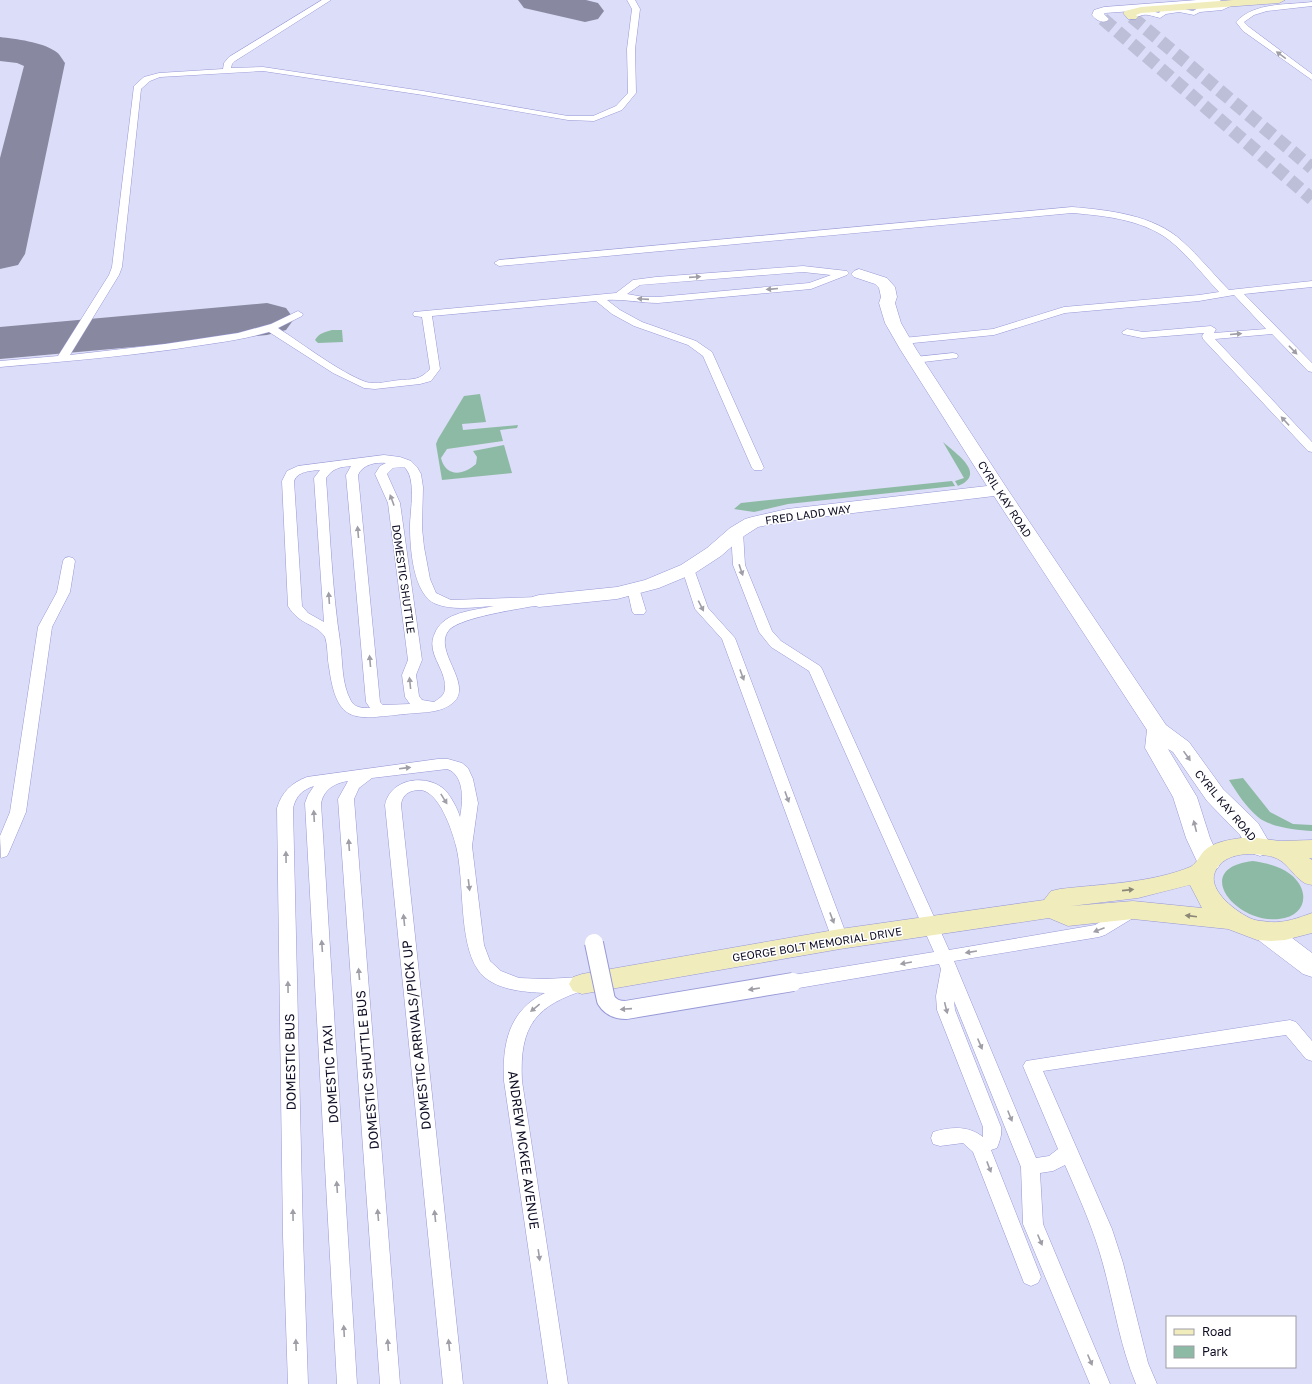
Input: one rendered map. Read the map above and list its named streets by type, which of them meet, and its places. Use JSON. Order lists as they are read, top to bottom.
{
  "streets": {
    "street": ["CYRIL KAY ROAD", "FRED LADD WAY", "GEORGE BOLT MEMORIAL DRIVE"],
    "lane": [
      "DOMESTIC SHUTTLE",
      "DOMESTIC ARRIVALS/PICK UP",
      "DOMESTIC BUS",
      "DOMESTIC SHUTTLE BUS",
      "DOMESTIC TAXI",
      "ANDREW MCKEE AVENUE"
    ]
  },
  "crossings": [
    ["CYRIL KAY ROAD", "FRED LADD WAY"],
    ["GEORGE BOLT MEMORIAL DRIVE", "ANDREW MCKEE AVENUE"],
    ["DOMESTIC ARRIVALS/PICK UP", "DOMESTIC BUS"],
    ["DOMESTIC BUS", "DOMESTIC SHUTTLE BUS"],
    ["DOMESTIC BUS", "DOMESTIC TAXI"]
  ],
  "one_way": ["DOMESTIC SHUTTLE BUS", "DOMESTIC TAXI", "ANDREW MCKEE AVENUE"],
  "legend": ["Road", "Park"]
}
